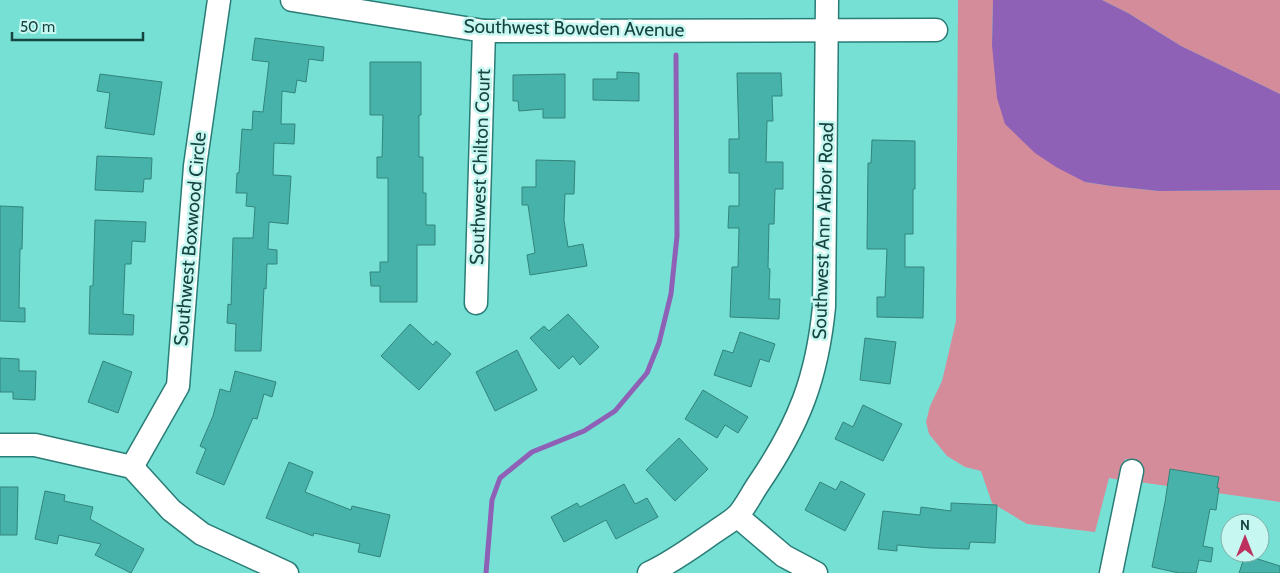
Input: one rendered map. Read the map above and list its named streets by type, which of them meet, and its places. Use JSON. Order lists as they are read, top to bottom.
{
  "streets": {
    "street": [
      "Southwest Bowden Avenue",
      "Southwest Chilton Court",
      "Southwest Ann Arbor Road",
      "Southwest Boxwood Circle"
    ]
  },
  "crossings": [
    ["Southwest Bowden Avenue", "Southwest Chilton Court"],
    ["Southwest Bowden Avenue", "Southwest Ann Arbor Road"]
  ],
  "scale_bar": "50 m",
  "north": "top"
}
